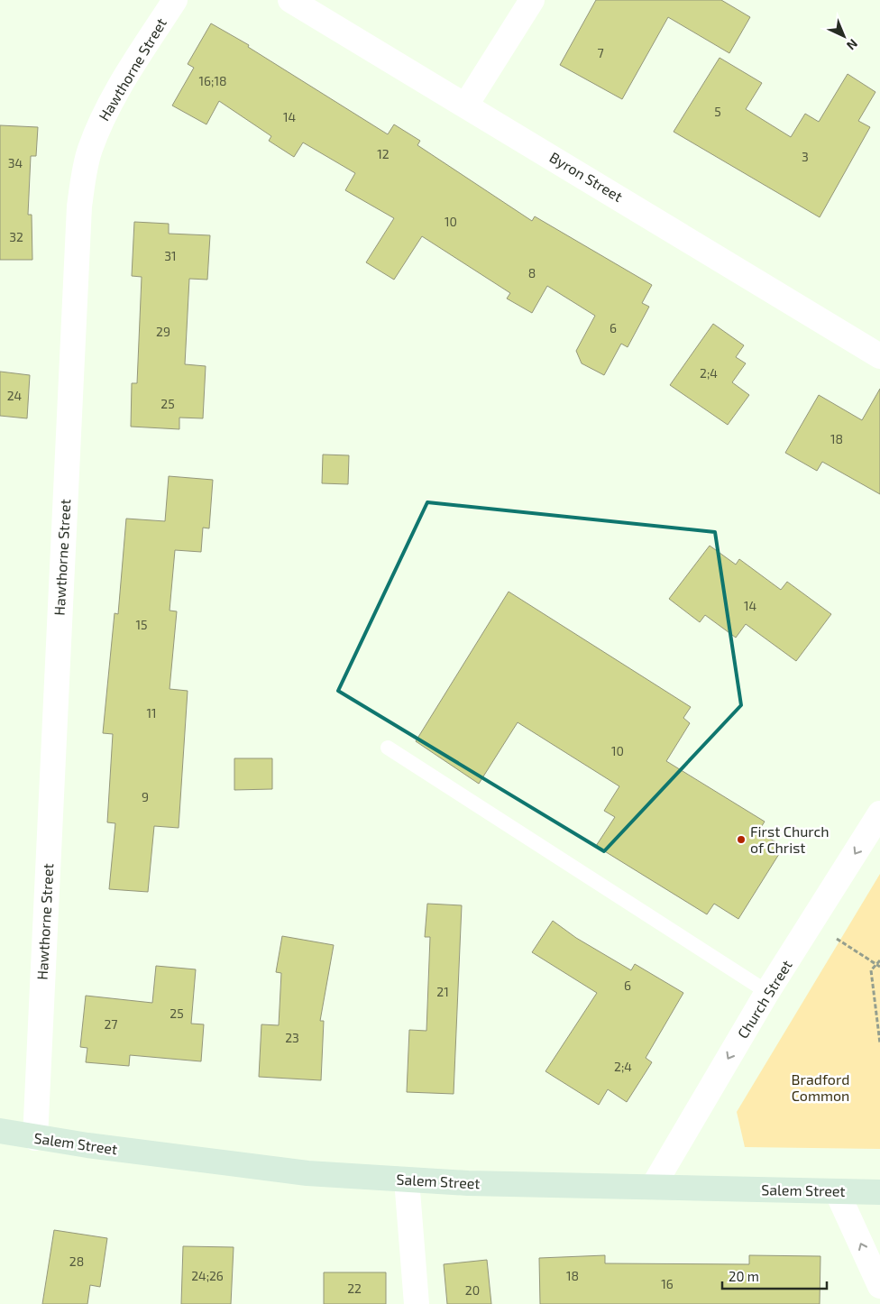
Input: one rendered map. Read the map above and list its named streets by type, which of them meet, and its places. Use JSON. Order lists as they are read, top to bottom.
{
  "streets": {
    "main road": ["Salem Street"],
    "street": ["Hawthorne Street", "Byron Street", "Church Street"]
  },
  "crossings": [
    ["Hawthorne Street", "Salem Street"],
    ["Church Street", "Salem Street"]
  ],
  "one_way": ["Church Street"],
  "parks": ["Bradford Common"],
  "places": ["First Church of Christ"],
  "house_numbers": [
    "7",
    "16;18",
    "5",
    "14",
    "12",
    "3",
    "34",
    "10",
    "32",
    "31",
    "8",
    "6",
    "29",
    "2;4",
    "24",
    "25",
    "18",
    "14",
    "15",
    "11",
    "10",
    "9",
    "6",
    "21",
    "25",
    "27",
    "23",
    "2;4",
    "28",
    "24;26",
    "18",
    "16",
    "22",
    "20"
  ],
  "scale_bar": "20 m",
  "north": "bottom right"
}
